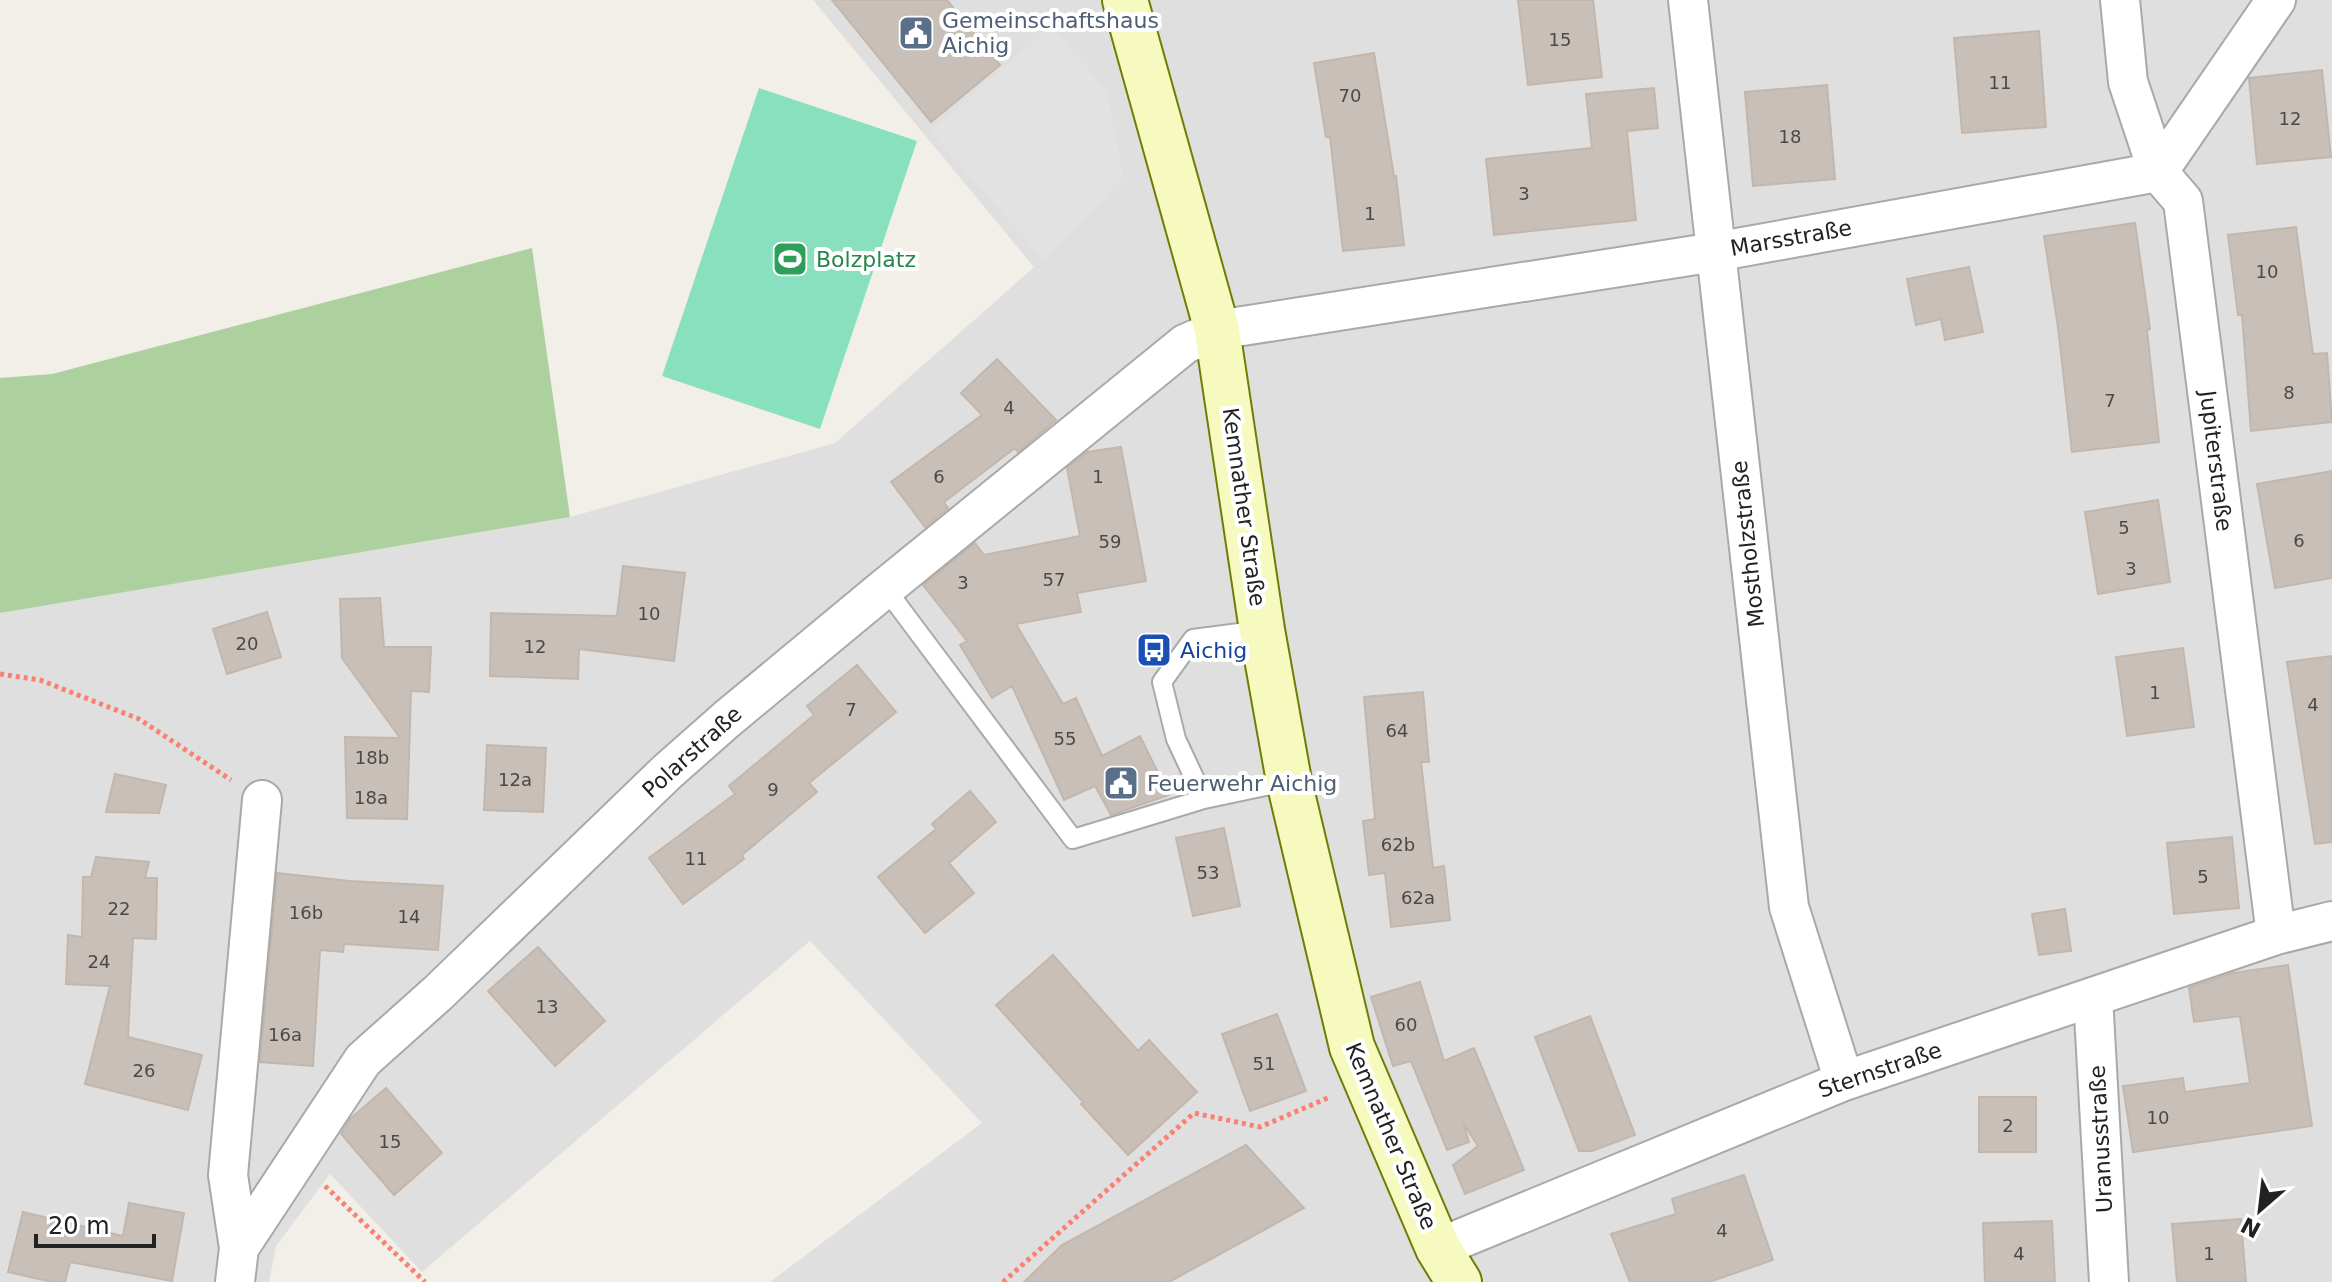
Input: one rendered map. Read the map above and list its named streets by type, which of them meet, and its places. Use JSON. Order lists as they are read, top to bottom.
{
  "streets": {
    "main road": ["Kemnather Straße"],
    "street": [
      "Marsstraße",
      "Jupiterstraße",
      "Mostholzstraße",
      "Polarstraße",
      "Sternstraße",
      "Uranusstraße"
    ]
  },
  "crossings": [
    ["Marsstraße", "Jupiterstraße"],
    ["Marsstraße", "Kemnather Straße"],
    ["Marsstraße", "Mostholzstraße"],
    ["Marsstraße", "Polarstraße"],
    ["Jupiterstraße", "Sternstraße"],
    ["Kemnather Straße", "Polarstraße"],
    ["Kemnather Straße", "Sternstraße"],
    ["Mostholzstraße", "Sternstraße"],
    ["Sternstraße", "Uranusstraße"]
  ],
  "places": {
    "public building": ["Gemeinschaftshaus Aichig", "Feuerwehr Aichig"],
    "sports": ["Bolzplatz"],
    "bus stop": ["Aichig"]
  },
  "house_numbers": [
    "15",
    "11",
    "70",
    "12",
    "18",
    "3",
    "1",
    "10",
    "8",
    "7",
    "4",
    "6",
    "1",
    "5",
    "6",
    "59",
    "3",
    "57",
    "3",
    "10",
    "20",
    "12",
    "1",
    "4",
    "7",
    "64",
    "55",
    "18b",
    "12a",
    "9",
    "18a",
    "62b",
    "11",
    "53",
    "5",
    "62a",
    "22",
    "16b",
    "14",
    "24",
    "13",
    "60",
    "16a",
    "51",
    "26",
    "10",
    "2",
    "15",
    "4",
    "4",
    "1"
  ],
  "scale_bar": "20 m",
  "north": "bottom left"
}
